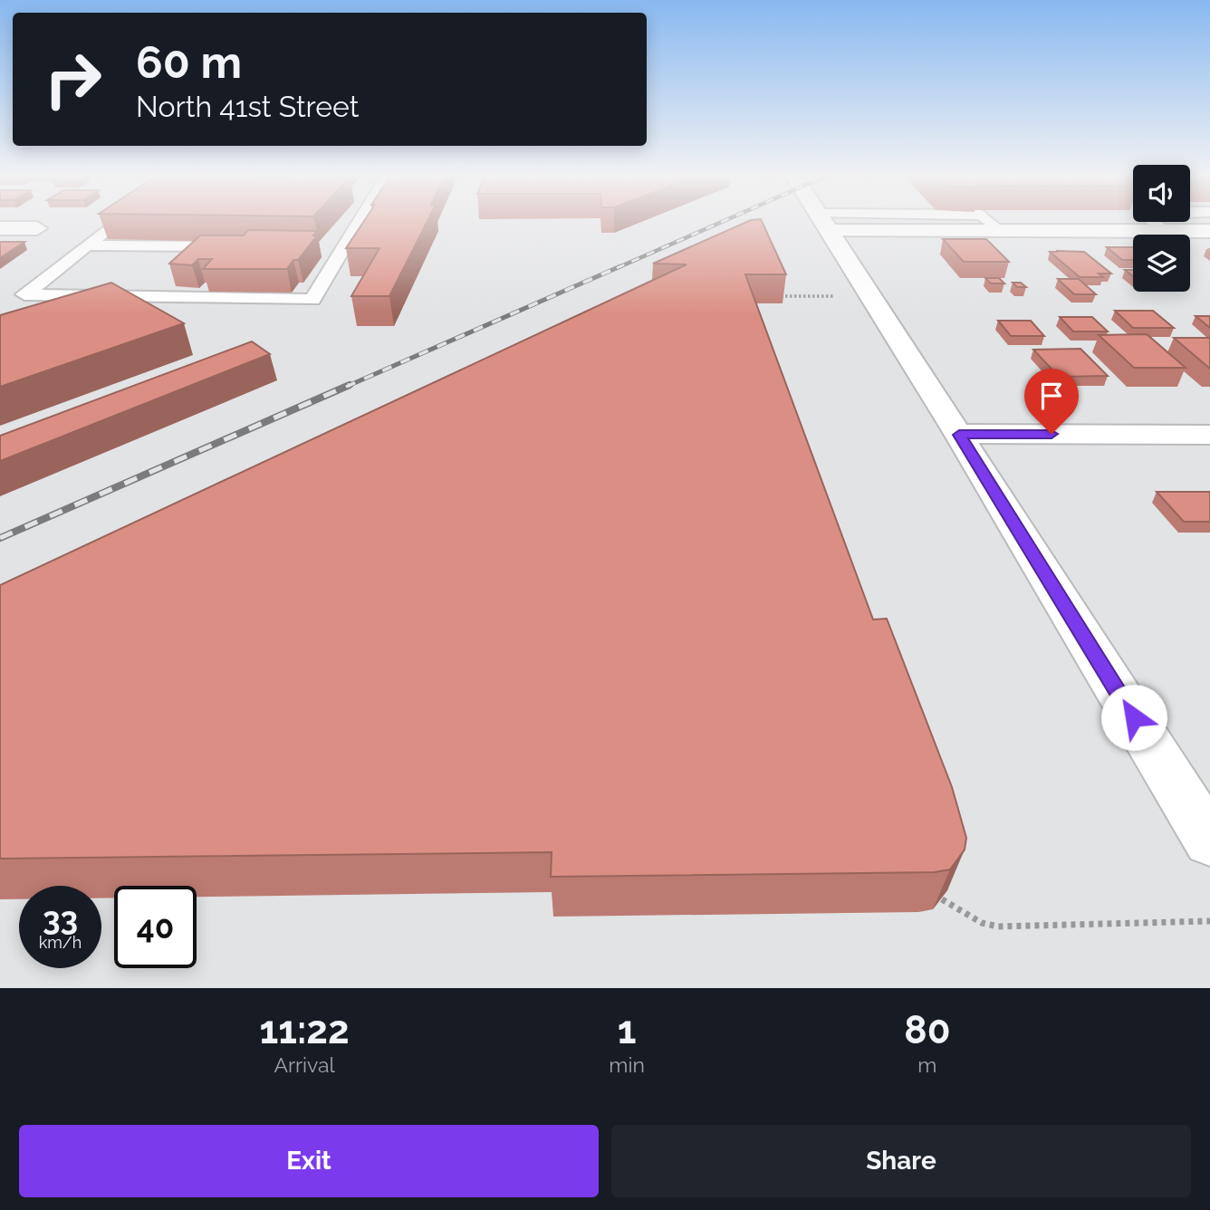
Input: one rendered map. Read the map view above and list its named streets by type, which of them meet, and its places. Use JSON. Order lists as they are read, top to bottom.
{
  "page": {
    "turn": ["60 m", "North 41st Street"],
    "speed": "33 km/h",
    "limit": "40",
    "eta": [
      "11:22",
      "Arrival",
      "1",
      "min",
      "80",
      "m"
    ],
    "buttons": ["Exit", "Share"]
  }
}
